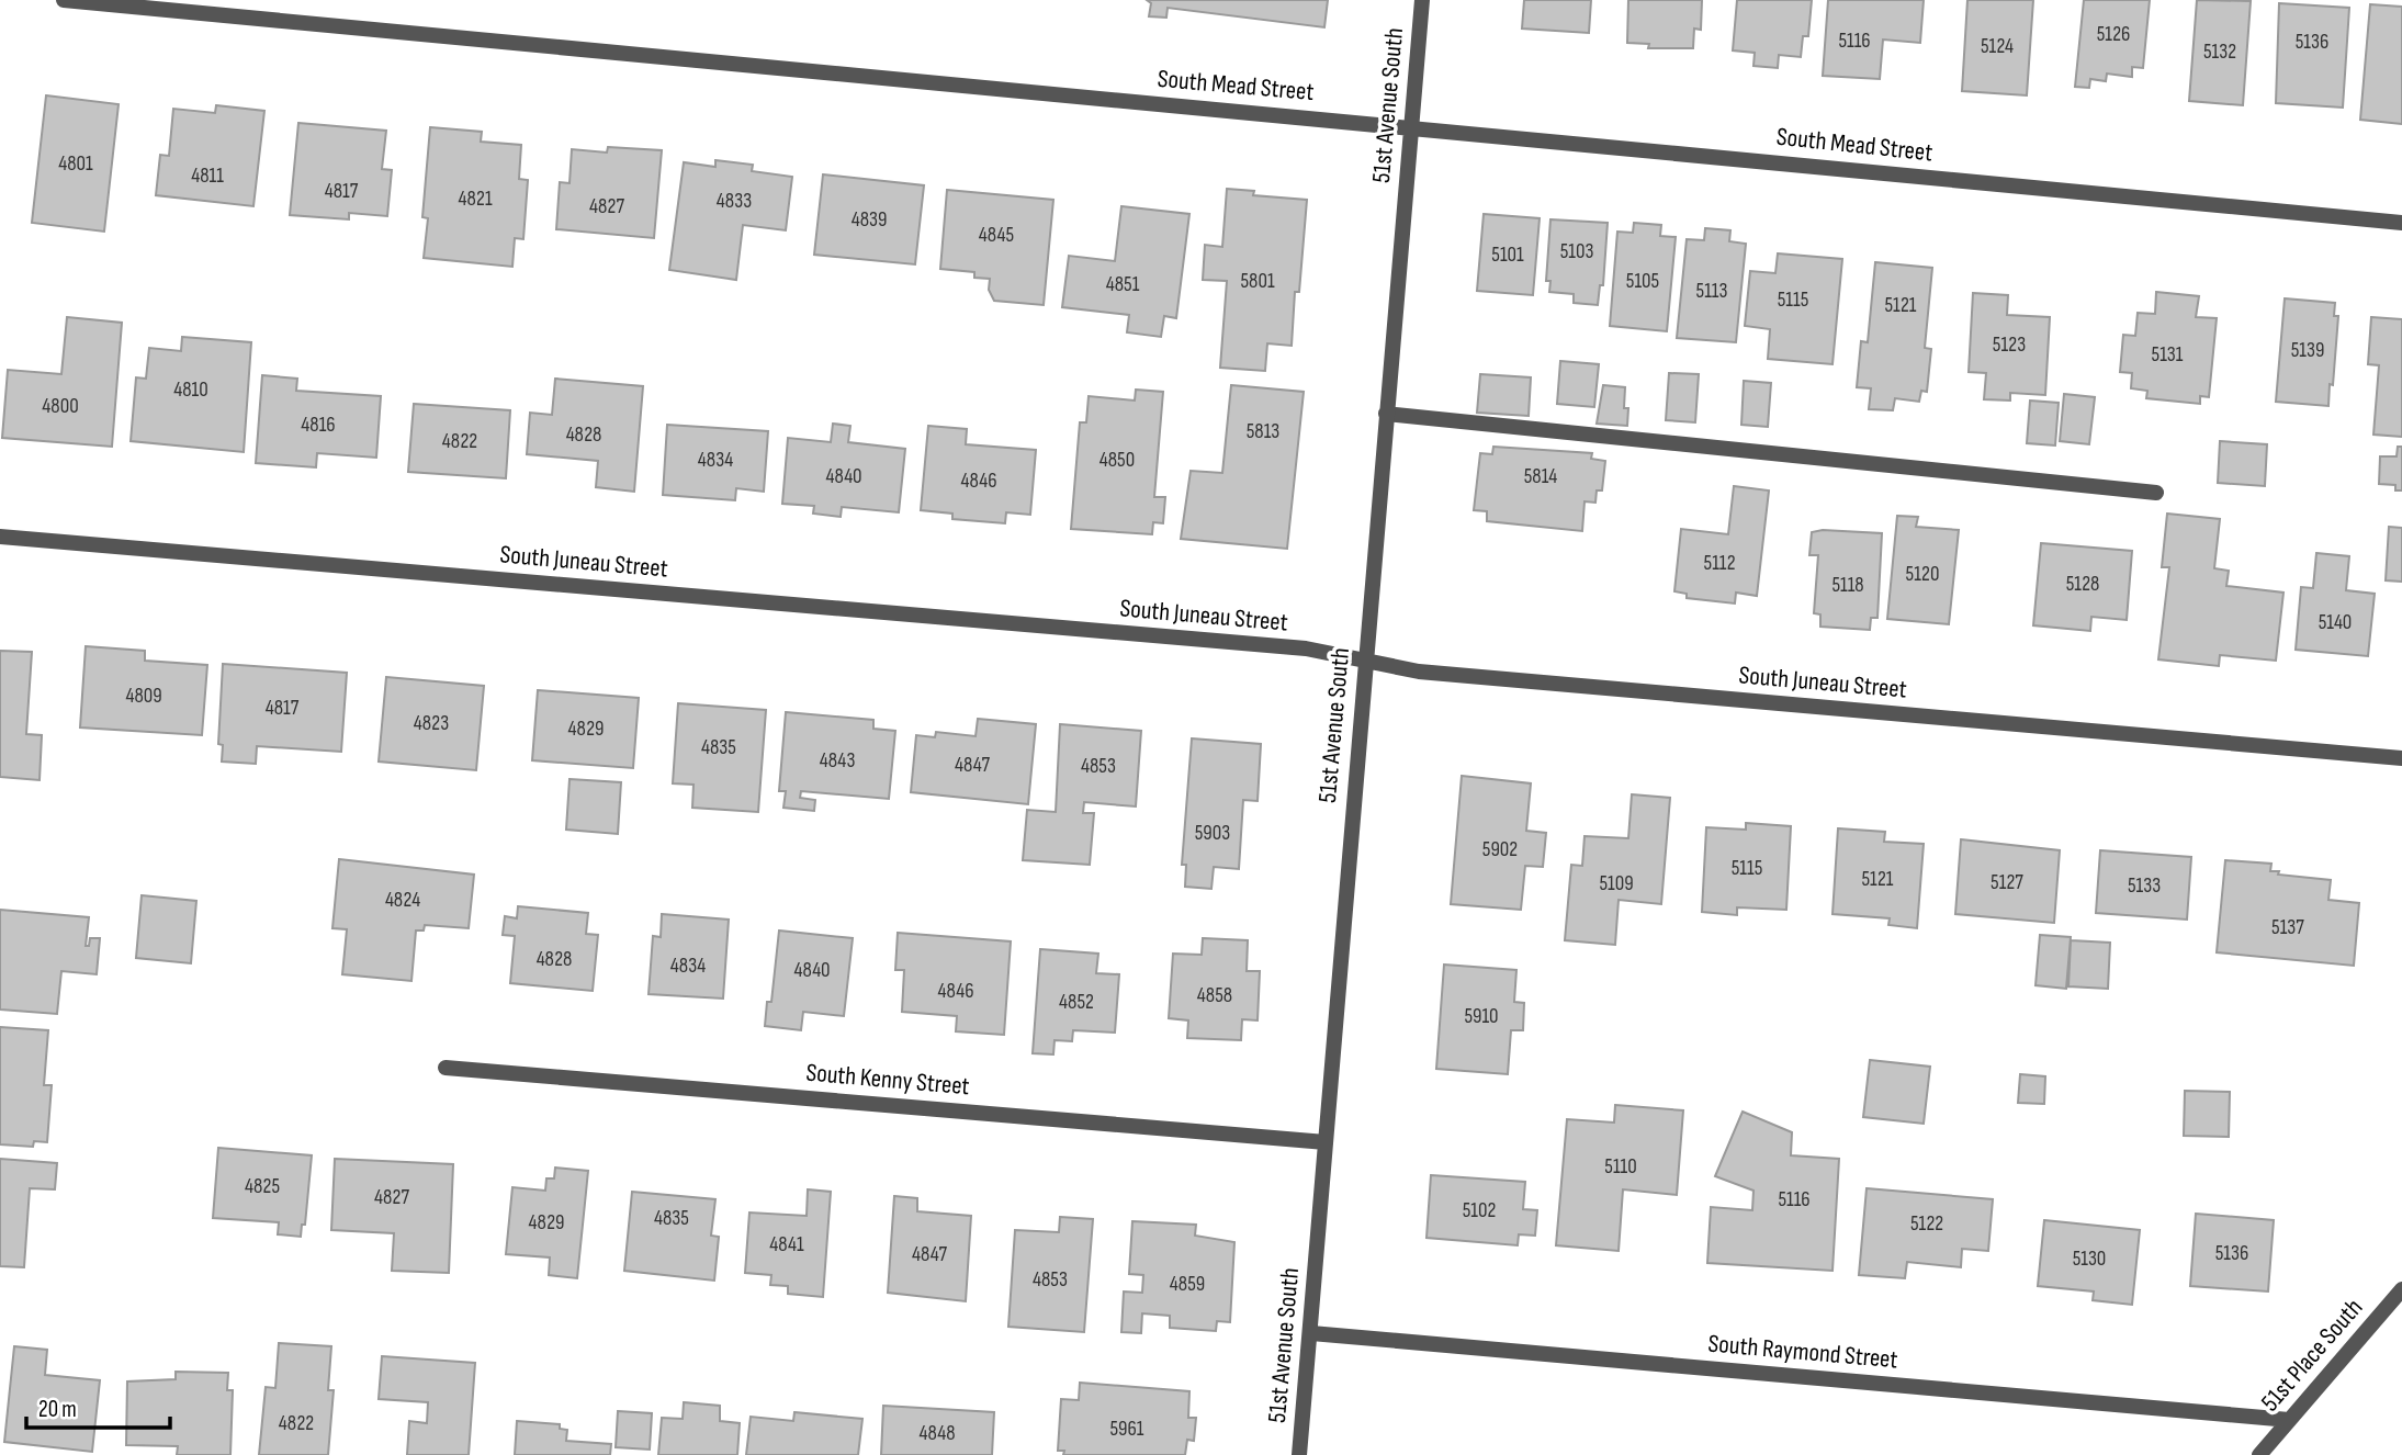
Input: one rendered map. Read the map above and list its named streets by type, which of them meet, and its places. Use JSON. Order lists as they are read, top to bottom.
{
  "streets": {
    "street": [
      "South Mead Street",
      "51st Avenue South",
      "South Juneau Street",
      "South Kenny Street",
      "South Raymond Street",
      "51st Place South"
    ]
  },
  "crossings": [
    ["South Mead Street", "51st Avenue South"],
    ["51st Avenue South", "South Juneau Street"],
    ["51st Avenue South", "South Kenny Street"],
    ["51st Avenue South", "South Raymond Street"],
    ["South Raymond Street", "51st Place South"]
  ],
  "house_numbers": [
    "5126",
    "5116",
    "5136",
    "5124",
    "5132",
    "4801",
    "4811",
    "4817",
    "4821",
    "4833",
    "4827",
    "4839",
    "4845",
    "5103",
    "5101",
    "5801",
    "5105",
    "4851",
    "5113",
    "5115",
    "5121",
    "5123",
    "5139",
    "5131",
    "4810",
    "4800",
    "4816",
    "5813",
    "4828",
    "4822",
    "4834",
    "4850",
    "4840",
    "5814",
    "4846",
    "5112",
    "5120",
    "5128",
    "5118",
    "5140",
    "4809",
    "4817",
    "4823",
    "4829",
    "4835",
    "4843",
    "4847",
    "4853",
    "5903",
    "5902",
    "5115",
    "5121",
    "5127",
    "5109",
    "5133",
    "4824",
    "5137",
    "4828",
    "4834",
    "4840",
    "4846",
    "4858",
    "4852",
    "5910",
    "5110",
    "4825",
    "4827",
    "5116",
    "5102",
    "4835",
    "4829",
    "5122",
    "4841",
    "5136",
    "4847",
    "5130",
    "4853",
    "4859",
    "4822",
    "5961",
    "4848"
  ],
  "scale_bar": "20 m"
}
